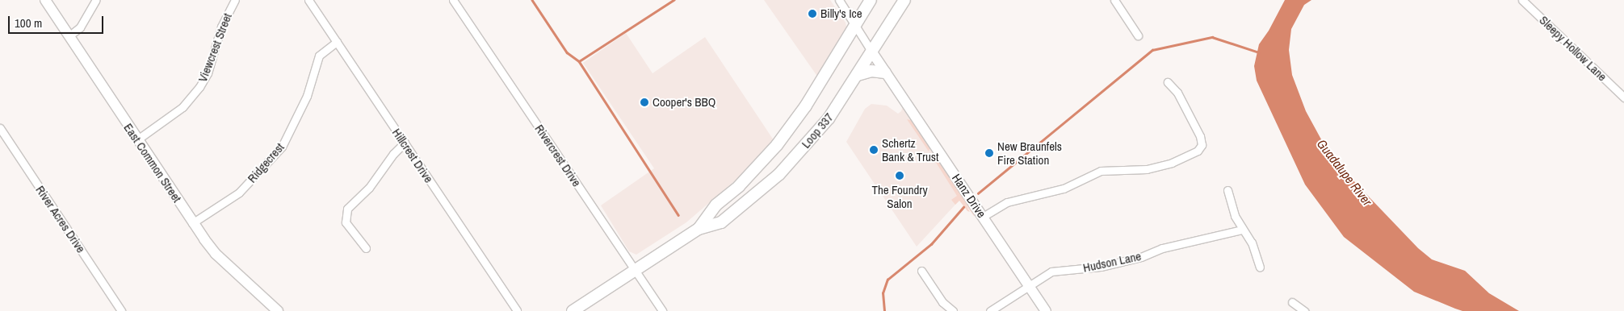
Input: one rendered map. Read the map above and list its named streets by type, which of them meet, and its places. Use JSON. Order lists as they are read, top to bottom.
{
  "streets": {
    "main road": ["Loop 337", "East Common Street", "Hanz Drive"],
    "street": [
      "Viewcrest Street",
      "Sleepy Hollow Lane",
      "Hillcrest Drive",
      "Rivercrest Drive",
      "Ridgecrest",
      "River Acres Drive",
      "Hudson Lane"
    ]
  },
  "crossings": [
    ["Viewcrest Street", "East Common Street"],
    ["Loop 337", "Rivercrest Drive"],
    ["Loop 337", "Hanz Drive"],
    ["Hillcrest Drive", "Ridgecrest"],
    ["East Common Street", "Ridgecrest"],
    ["Hanz Drive", "Hudson Lane"]
  ],
  "water": ["Guadalupe River"],
  "places": [
    "Billy's Ice",
    "Cooper's BBQ",
    "Schertz Bank & Trust",
    "New Braunfels Fire Station",
    "The Foundry Salon"
  ],
  "scale_bar": "100 m"
}
